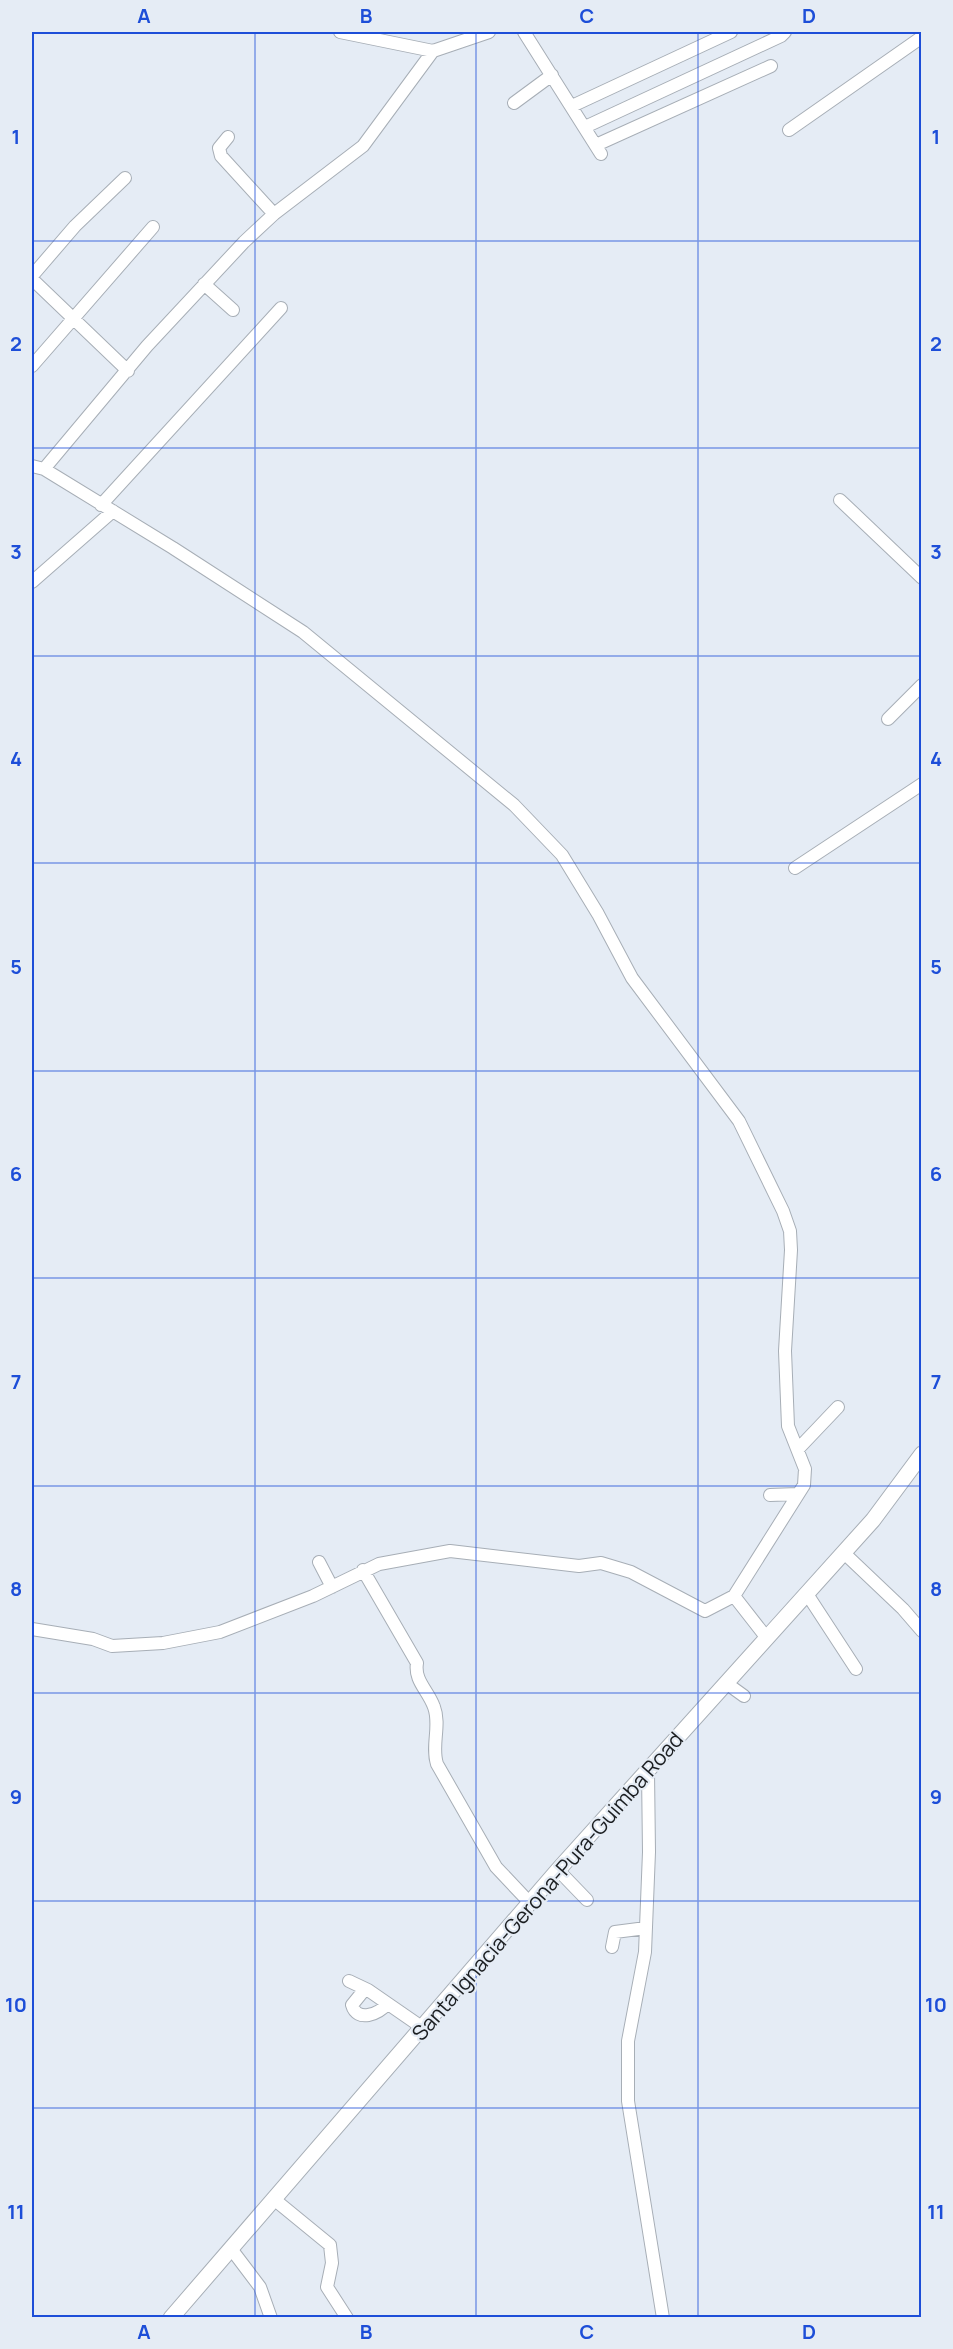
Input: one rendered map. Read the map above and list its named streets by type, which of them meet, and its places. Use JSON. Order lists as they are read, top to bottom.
{
  "streets": {
    "main road": ["Santa Ignacia-Gerona-Pura-Guimba Road"]
  },
  "grid": {
    "columns": [
      "A",
      "B",
      "C",
      "D"
    ],
    "rows": [
      "1",
      "2",
      "3",
      "4",
      "5",
      "6",
      "7",
      "8",
      "9",
      "10",
      "11"
    ]
  }
}
